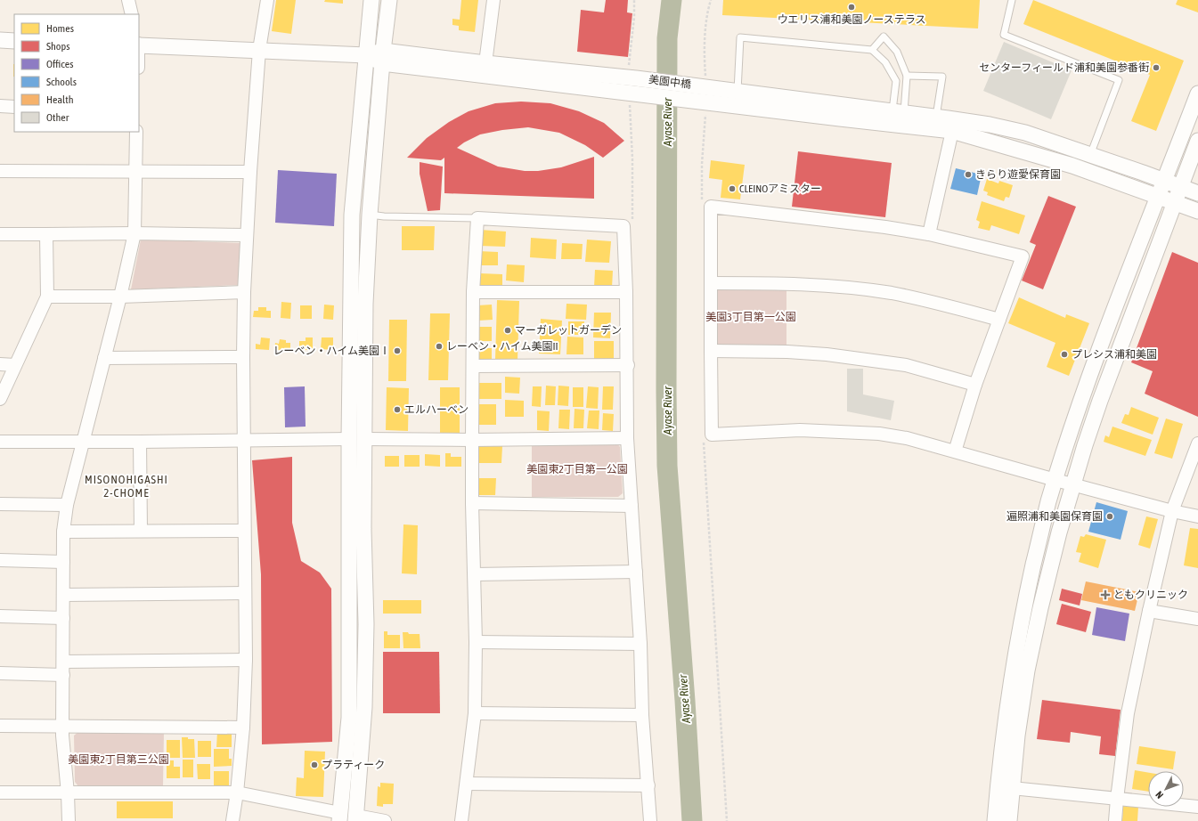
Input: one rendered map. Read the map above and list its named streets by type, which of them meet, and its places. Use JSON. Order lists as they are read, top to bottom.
{
  "streets": {
    "street": ["美園中橋"]
  },
  "districts": ["MISONOHIGASHI 2-CHOME"],
  "water": ["Ayase River"],
  "parks": ["美園3丁目第一公園", "美園東2丁目第一公園", "美園東2丁目第三公園"],
  "places": {
    "other": [
      "ウエリス浦和美園ノーステラス",
      "センターフィールド浦和美園参番街",
      "きらり遊愛保育園",
      "CLEINOアミスター",
      "マーガレットガーデン",
      "レーベン・ハイム美園II",
      "レーベン・ハイム美園Ⅰ",
      "プレシス浦和美園",
      "エルハーベン",
      "遍照浦和美園保育園",
      "プラティーク"
    ],
    "health": ["ともクリニック"]
  },
  "legend": [
    "Homes",
    "Shops",
    "Offices",
    "Schools",
    "Health",
    "Other"
  ],
  "north": "bottom left"
}
